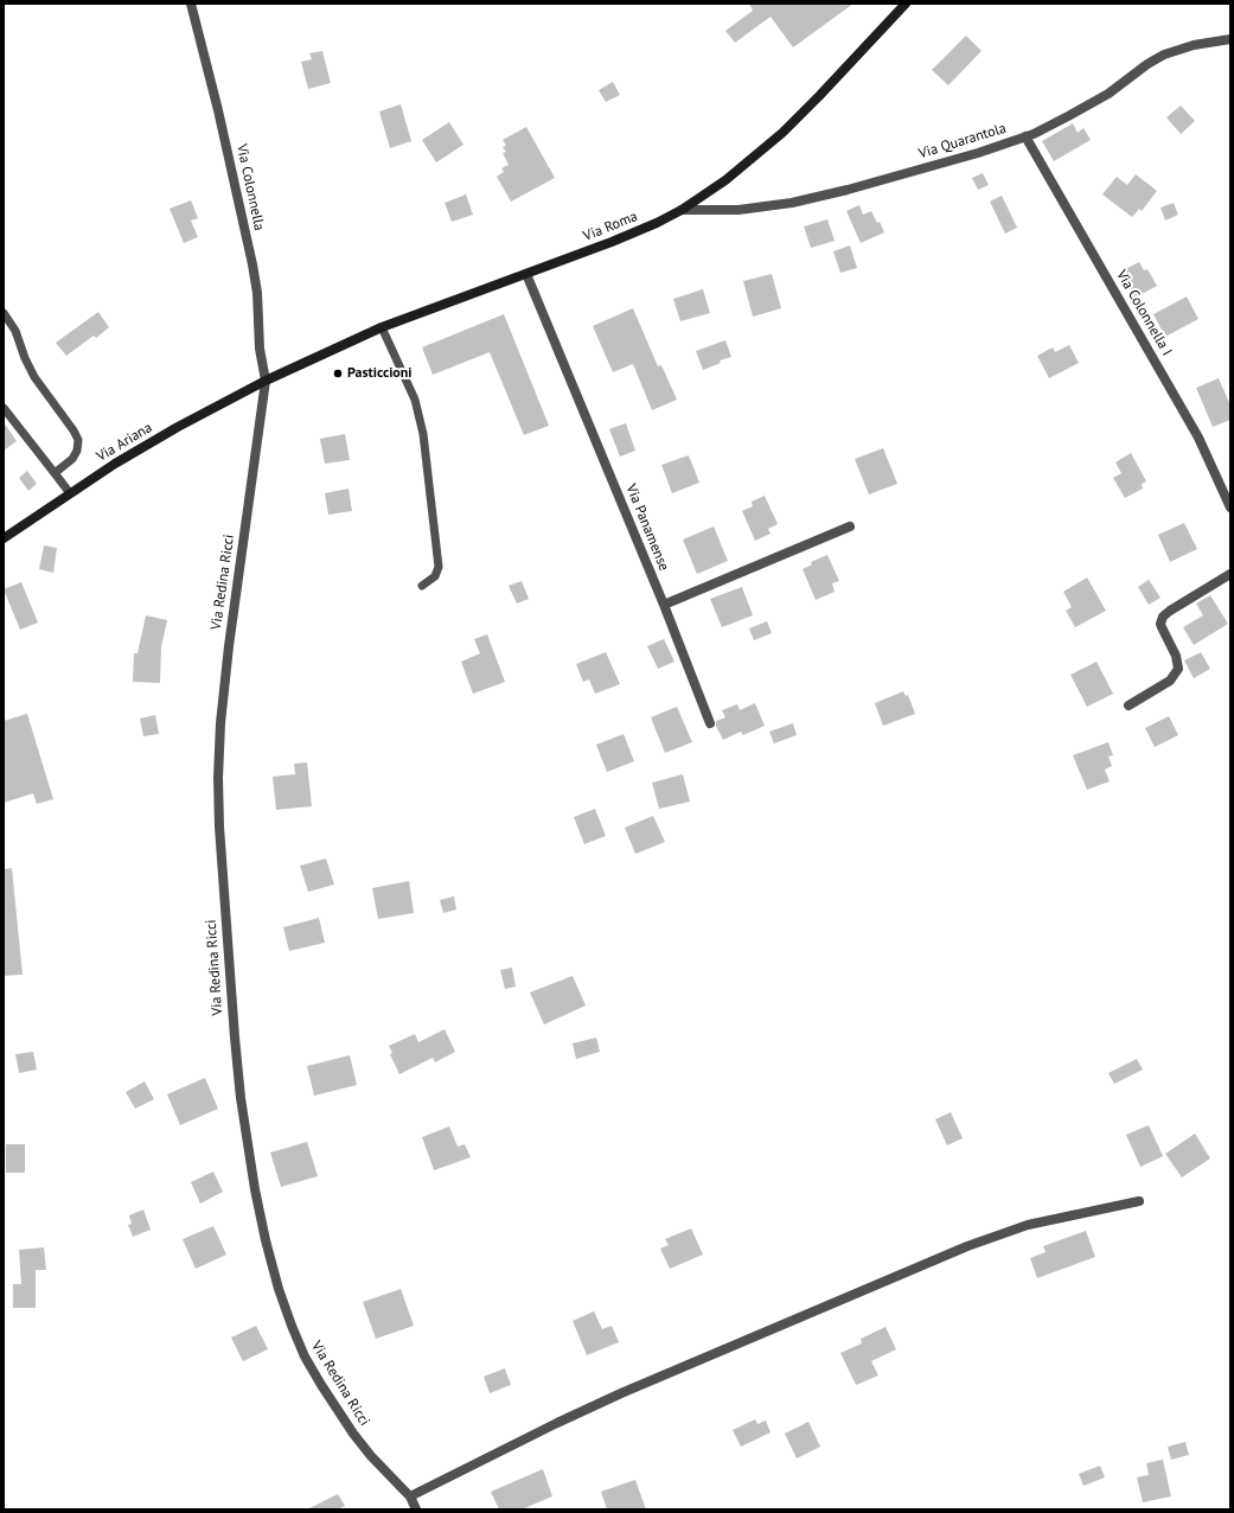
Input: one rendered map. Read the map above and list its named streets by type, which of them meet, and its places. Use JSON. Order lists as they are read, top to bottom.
{
  "streets": {
    "main road": ["Via Roma", "Via Ariana"],
    "street": [
      "Via Quarantola",
      "Via Colonnella",
      "Via Colonnella I",
      "Via Panamense",
      "Via Redina Ricci"
    ]
  },
  "crossings": [
    ["Via Quarantola", "Via Roma"],
    ["Via Quarantola", "Via Colonnella I"],
    ["Via Colonnella", "Via Roma"],
    ["Via Colonnella", "Via Ariana"],
    ["Via Colonnella", "Via Redina Ricci"],
    ["Via Roma", "Via Ariana"],
    ["Via Roma", "Via Panamense"],
    ["Via Roma", "Via Redina Ricci"],
    ["Via Ariana", "Via Redina Ricci"]
  ],
  "places": ["Pasticcioni"]
}
